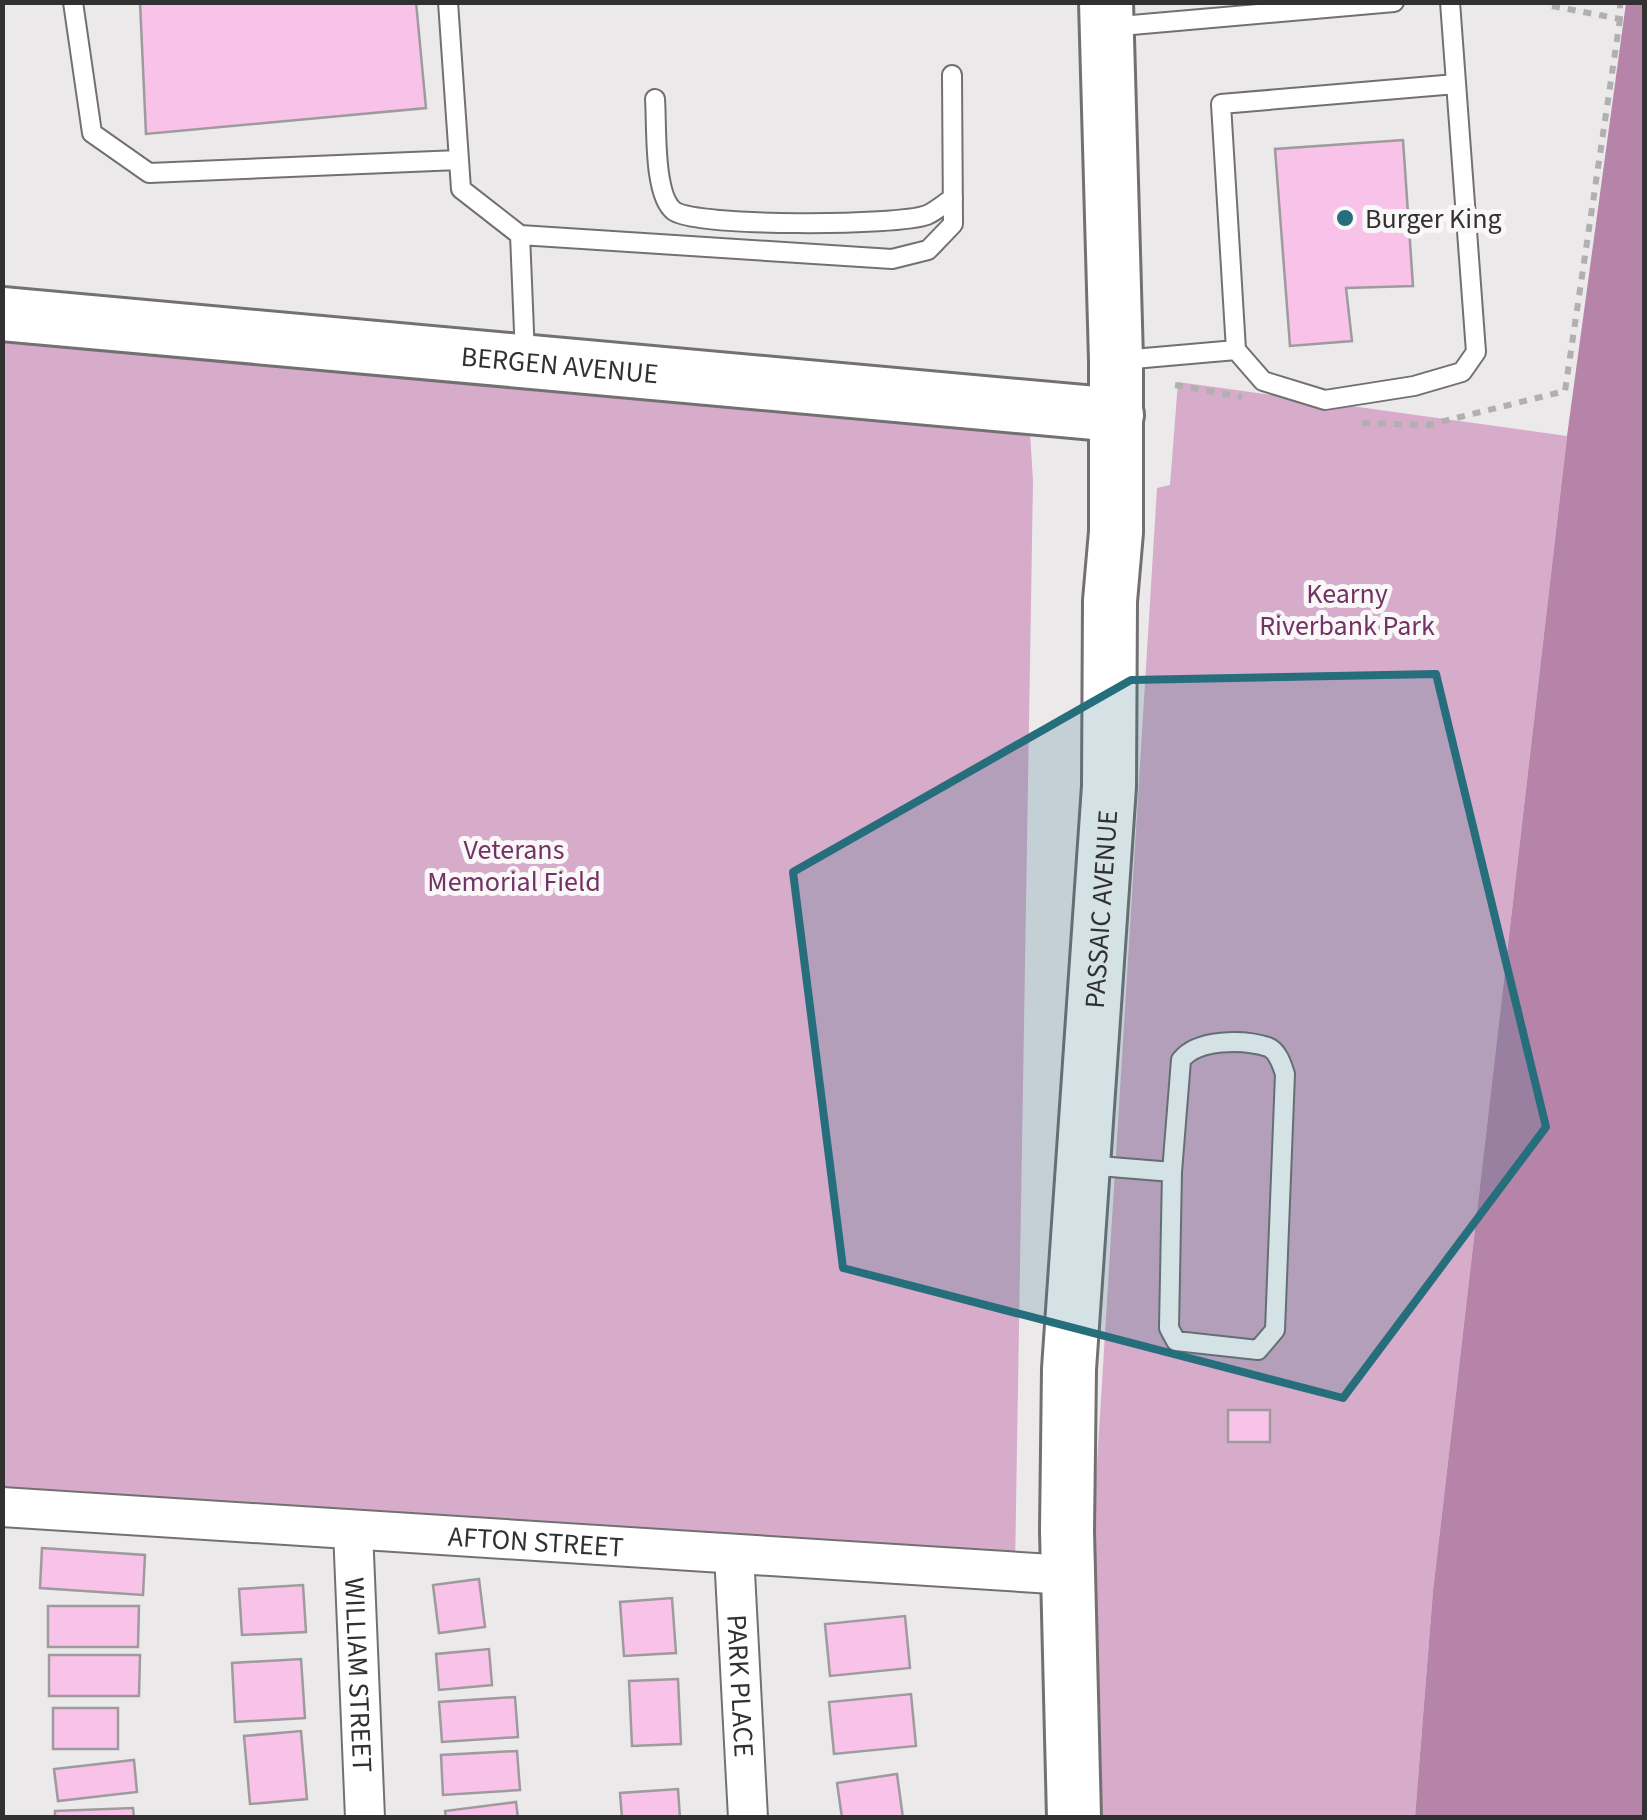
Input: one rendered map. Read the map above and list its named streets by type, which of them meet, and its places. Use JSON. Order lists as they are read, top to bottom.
{
  "streets": {
    "main road": ["BERGEN AVENUE", "PASSAIC AVENUE"],
    "street": ["AFTON STREET", "WILLIAM STREET", "PARK PLACE"]
  },
  "crossings": [
    ["BERGEN AVENUE", "PASSAIC AVENUE"],
    ["PASSAIC AVENUE", "AFTON STREET"],
    ["AFTON STREET", "WILLIAM STREET"],
    ["AFTON STREET", "PARK PLACE"]
  ],
  "parks": ["Kearny Riverbank Park", "Veterans Memorial Field"],
  "places": ["Burger King"]
}
